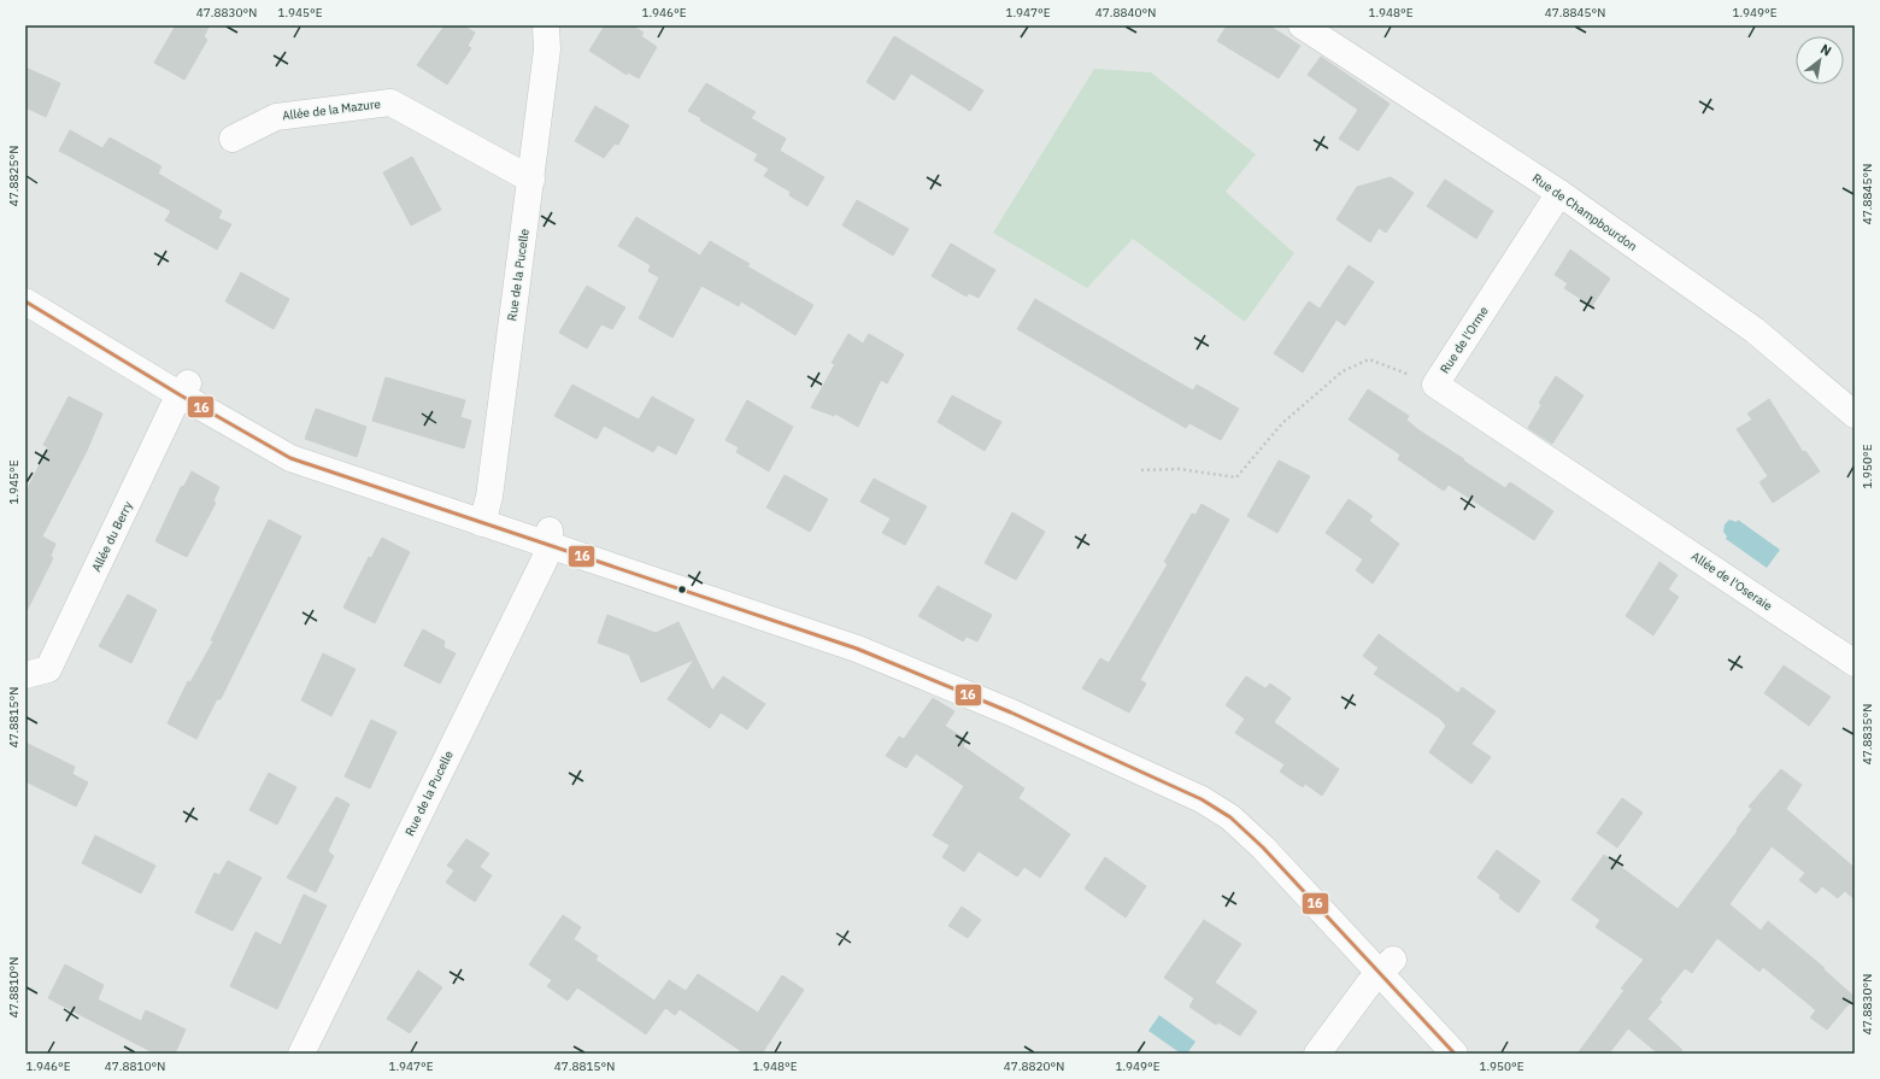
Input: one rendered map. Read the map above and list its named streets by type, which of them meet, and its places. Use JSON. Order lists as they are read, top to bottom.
{
  "streets": {
    "street": [
      "Allée de la Mazure",
      "Rue de Champbourdon",
      "Rue de la Pucelle",
      "Rue de l'Orme",
      "Allée du Berry",
      "Allée de l'Oseraie"
    ]
  },
  "crossings": [
    ["Allée de la Mazure", "Rue de la Pucelle"],
    ["Rue de Champbourdon", "Rue de l'Orme"],
    ["Rue de l'Orme", "Allée de l'Oseraie"]
  ],
  "lines": ["transit line 16"],
  "north": "top right",
  "coordinates": [
    "47.8830°N",
    "1.945°E",
    "1.946°E",
    "1.947°E",
    "47.8840°N",
    "1.948°E",
    "47.8845°N",
    "1.949°E",
    "47.8825°N",
    "1.950°E",
    "47.8815°N",
    "47.8835°N",
    "47.8810°N",
    "47.8820°N"
  ]
}
